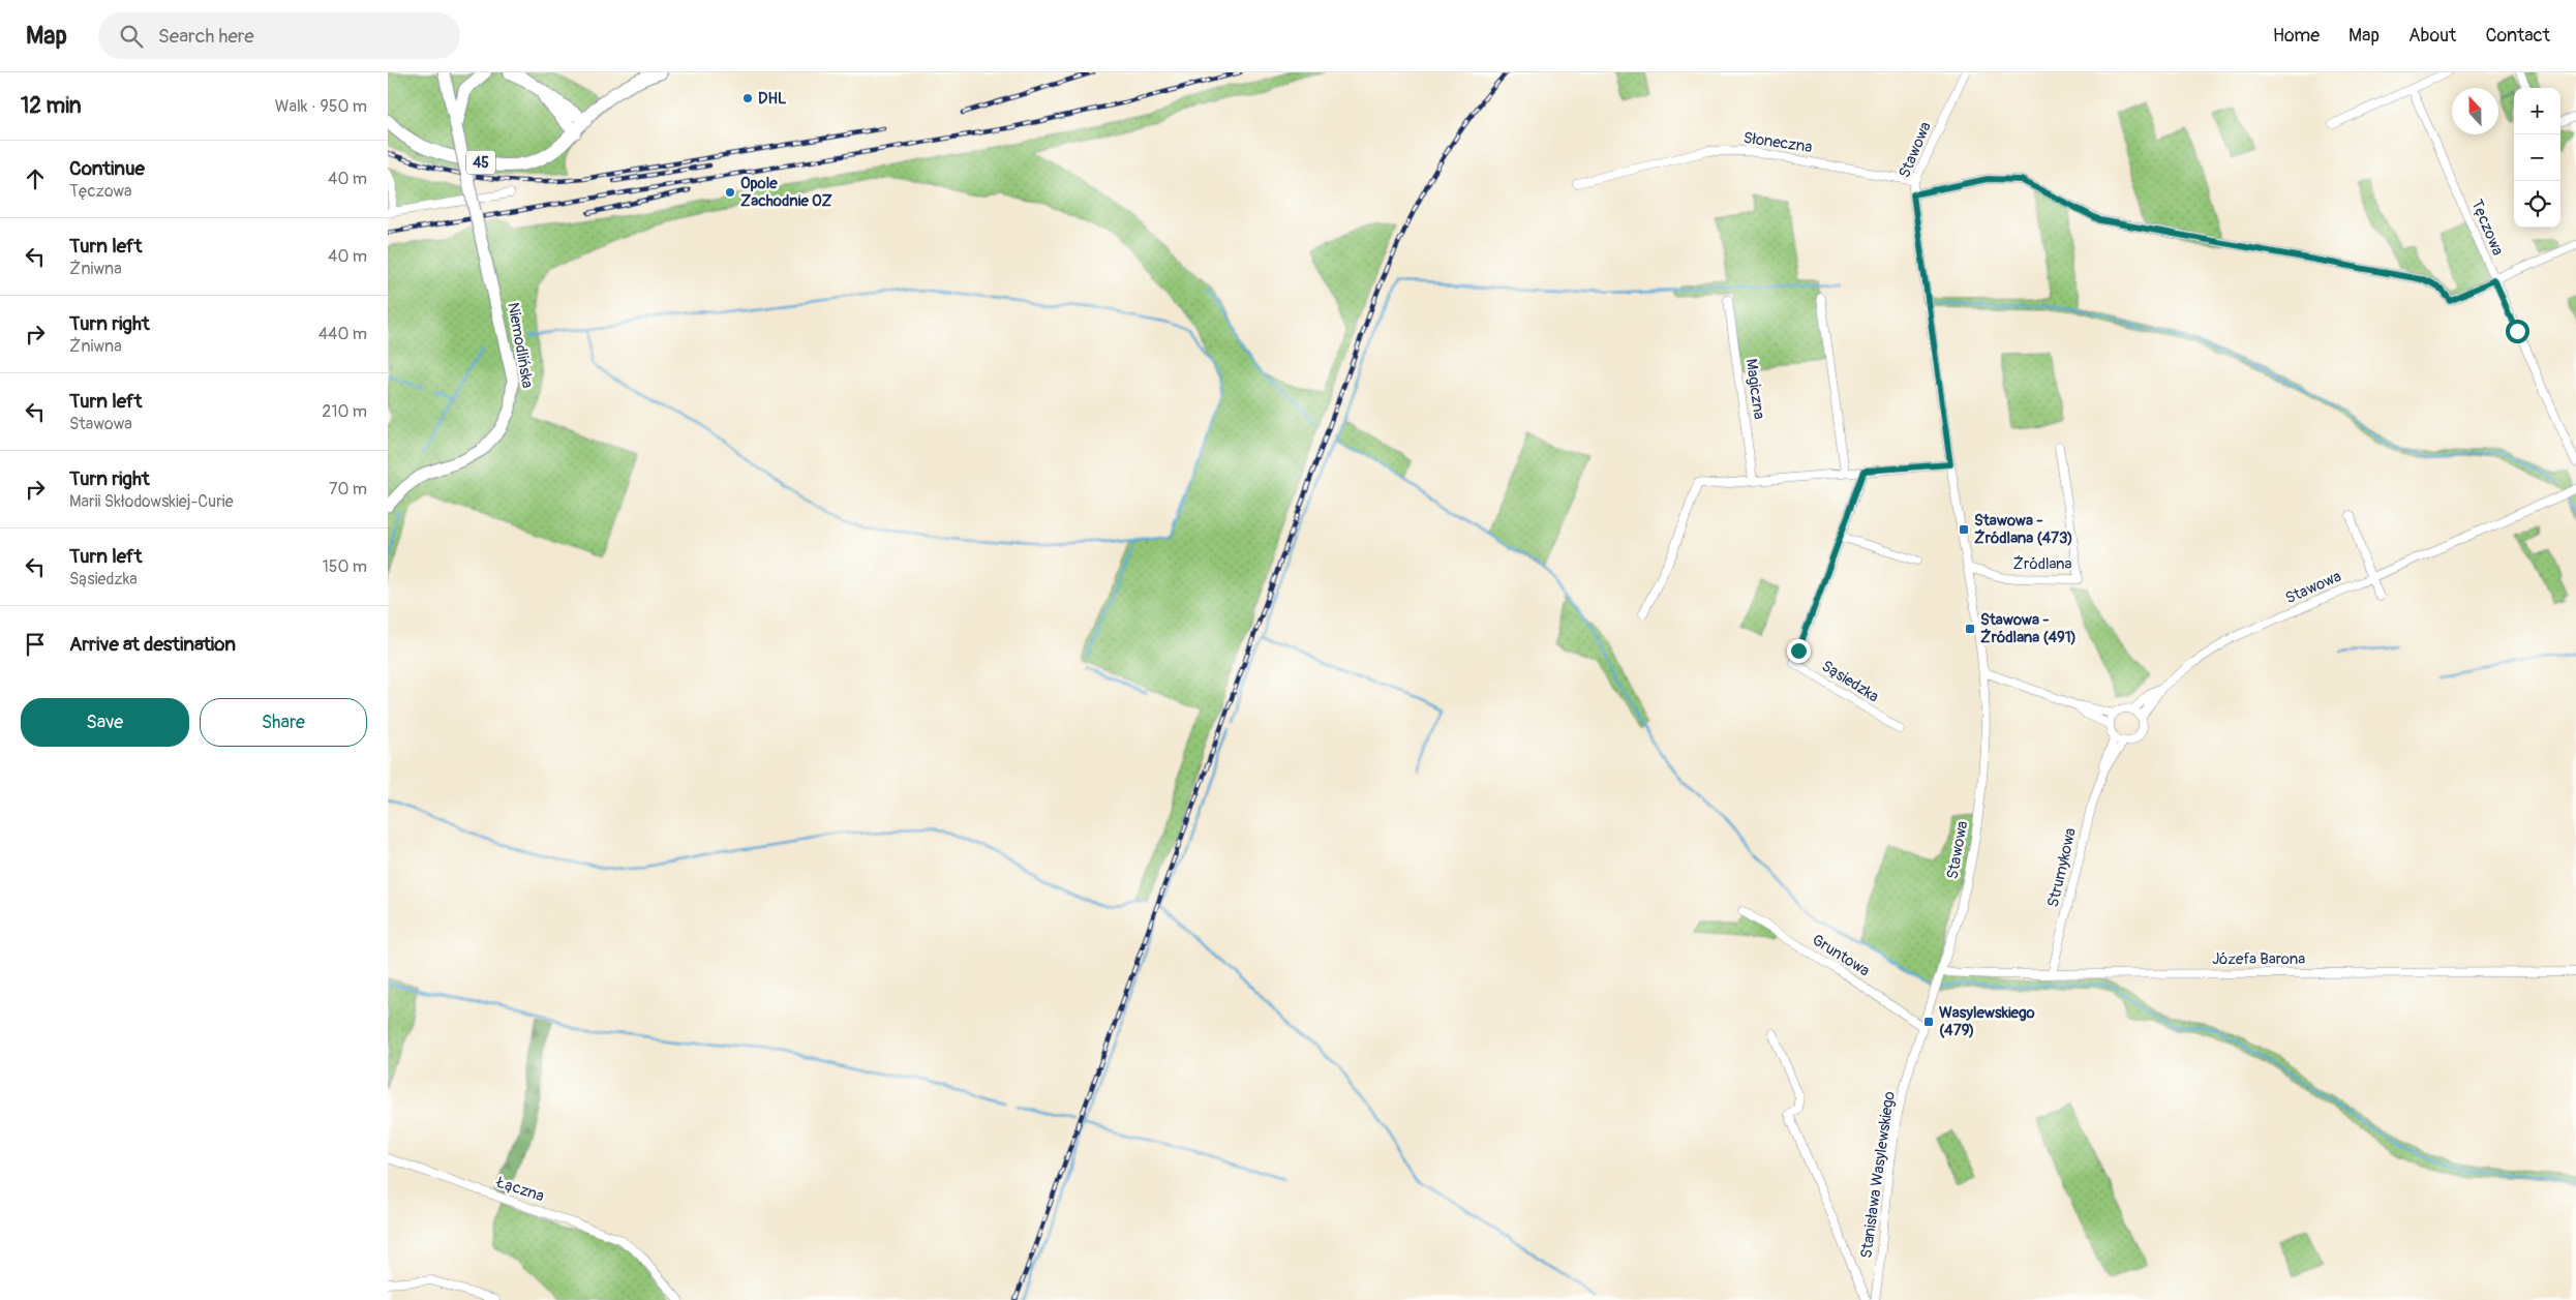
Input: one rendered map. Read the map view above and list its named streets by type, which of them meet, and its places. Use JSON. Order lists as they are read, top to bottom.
{
  "streets": {
    "main road": ["45", "Niemodlińska"],
    "street": [
      "Słoneczna",
      "Stawowa",
      "Tęczowa",
      "Magiczna",
      "Źródlana",
      "Sąsiedzka",
      "Strumykowa",
      "Gruntowa",
      "Józefa Barona",
      "Stanisława Wasylewskiego",
      "Łączna"
    ]
  },
  "crossings": [
    ["Słoneczna", "Stawowa"],
    ["Stawowa", "Źródlana"],
    ["Stawowa", "Strumykowa"],
    ["Stawowa", "Gruntowa"],
    ["Stawowa", "Józefa Barona"],
    ["Stawowa", "Stanisława Wasylewskiego"],
    ["Strumykowa", "Józefa Barona"],
    ["Gruntowa", "Stanisława Wasylewskiego"]
  ],
  "places": {
    "other": ["DHL", "Opole Zachodnie OZ"],
    "transit": ["Stawowa - Źródlana (473)", "Stawowa - Źródlana (491)", "Wasylewskiego (479)"]
  },
  "north": "top",
  "page": {
    "header": "Map",
    "search": "Search here",
    "nav": [
      "Home",
      "Map",
      "About",
      "Contact"
    ],
    "heading": ["12 min", "Walk · 950 m"],
    "map_buttons": ["+", "−"],
    "list": [
      ["Continue", "Tęczowa", "40 m"],
      ["Turn left", "Żniwna", "40 m"],
      ["Turn right", "Żniwna", "440 m"],
      ["Turn left", "Stawowa", "210 m"],
      ["Turn right", "Marii Skłodowskiej-Curie", "70 m"],
      ["Turn left", "Sąsiedzka", "150 m"],
      "Arrive at destination"
    ],
    "buttons": ["Save", "Share"]
  }
}
